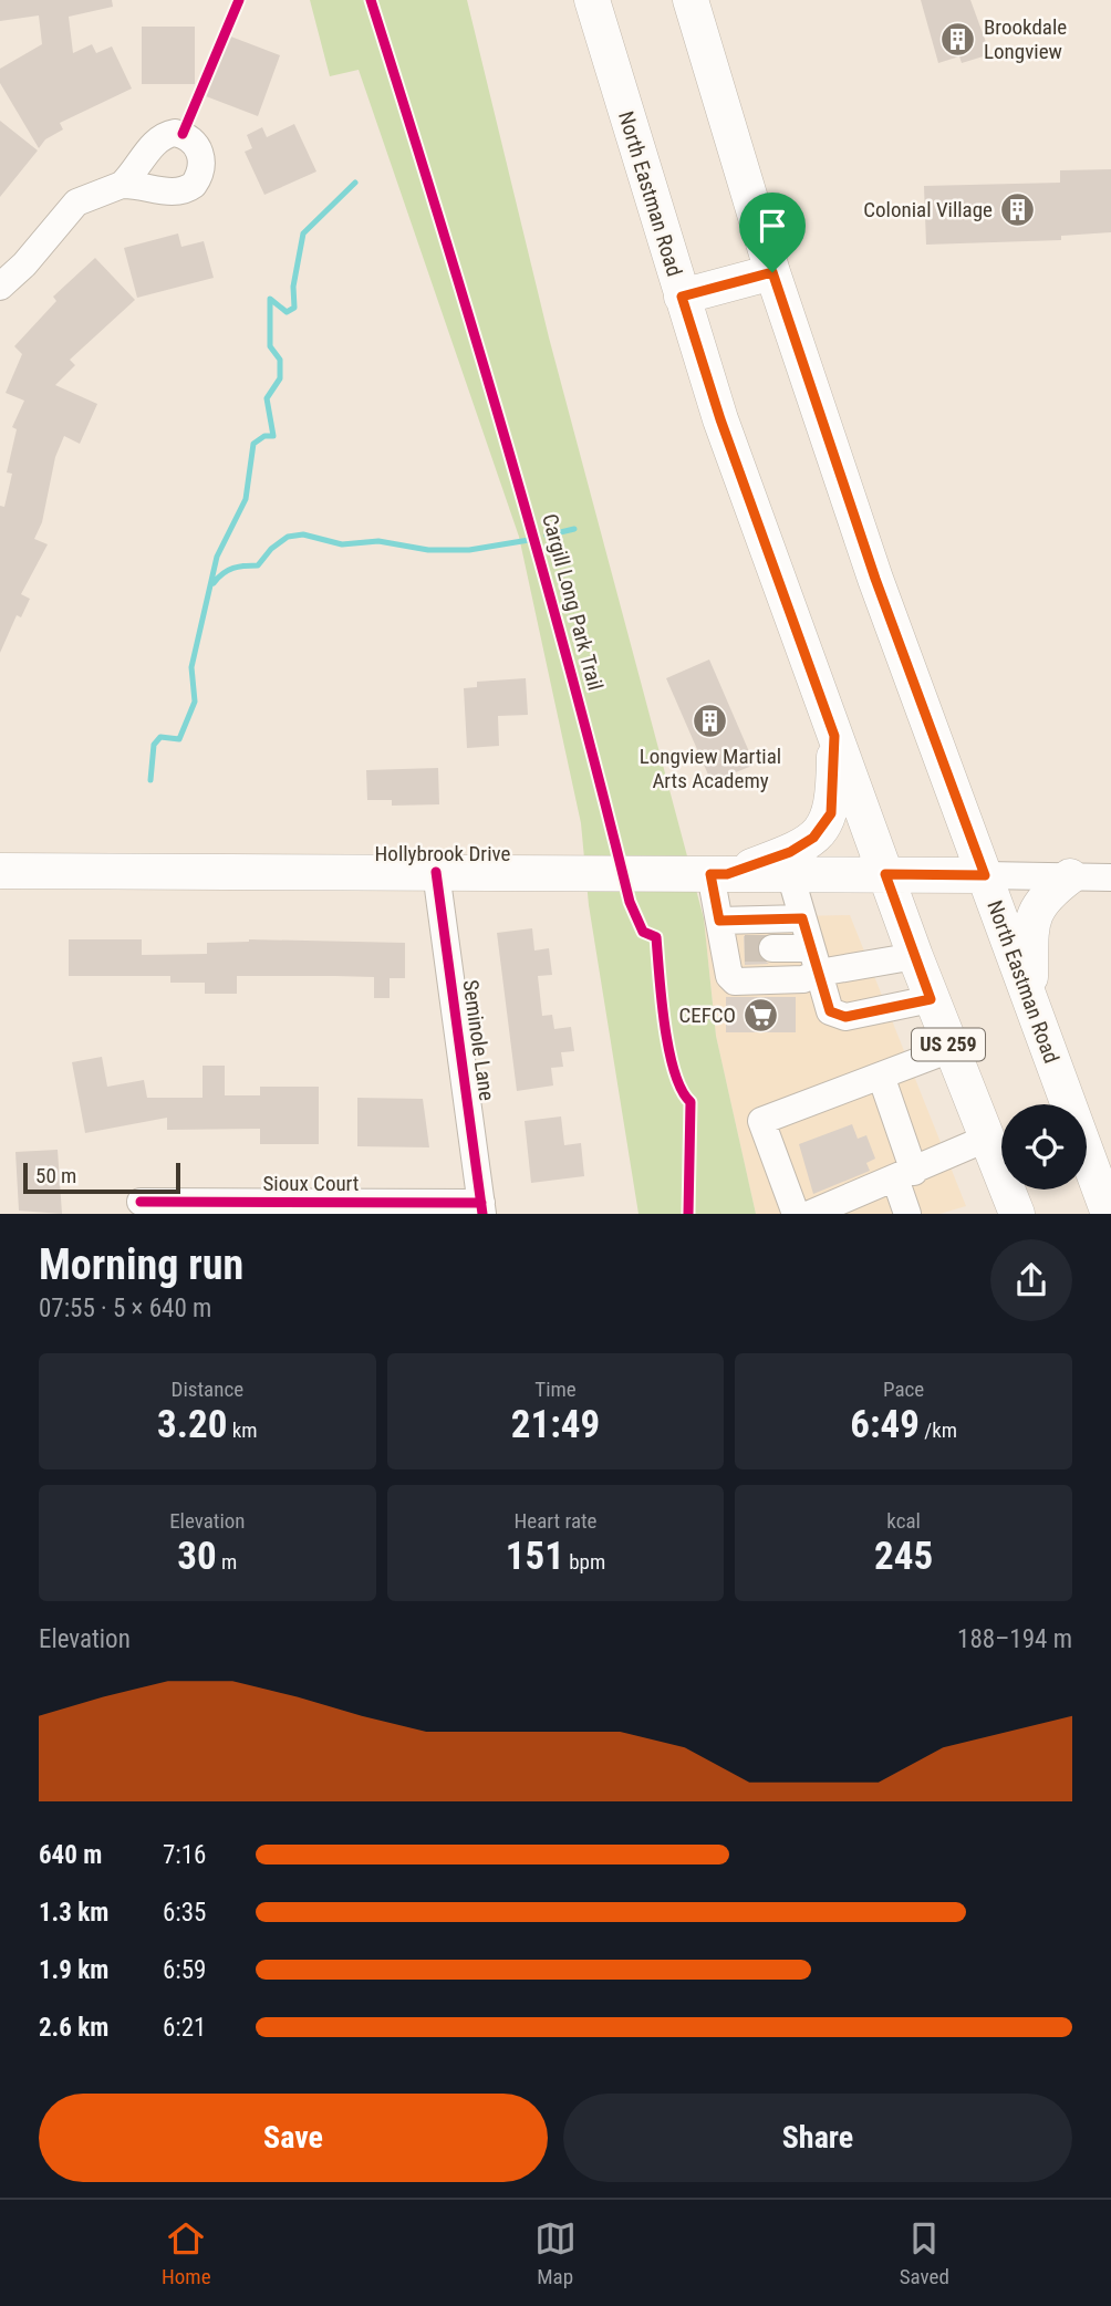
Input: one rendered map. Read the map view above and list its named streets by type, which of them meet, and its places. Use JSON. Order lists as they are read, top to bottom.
{
  "streets": {
    "main road": ["North Eastman Road", "Hollybrook Drive", "US 259"],
    "street": ["Seminole Lane", "Sioux Court"],
    "cycle path": ["Cargill Long Park Trail"]
  },
  "crossings": [
    ["North Eastman Road", "Hollybrook Drive"],
    ["Hollybrook Drive", "Seminole Lane"],
    ["Seminole Lane", "Sioux Court"]
  ],
  "places": {
    "building": ["Brookdale Longview", "Colonial Village", "Longview Martial Arts Academy"],
    "supermarket": ["CEFCO"]
  },
  "scale_bar": "50 m",
  "page": {
    "scale": "50 m",
    "heading": ["Morning run", "07:55 · 5 × 640 m"],
    "stats": [
      ["Distance", "3.20 km"],
      ["Time", "21:49"],
      ["Pace", "6:49 /km"],
      ["Elevation", "30 m"],
      ["Heart rate", "151 bpm"],
      ["kcal", "245"]
    ],
    "chart": ["Elevation", "188–194 m"],
    "list": [
      {
        "name": "640 m",
        "note": "7:16"
      },
      {
        "name": "1.3 km",
        "note": "6:35"
      },
      {
        "name": "1.9 km",
        "note": "6:59"
      },
      {
        "name": "2.6 km",
        "note": "6:21"
      }
    ],
    "buttons": ["Save", "Share"],
    "tabs": ["Home", "Map", "Saved"]
  }
}
